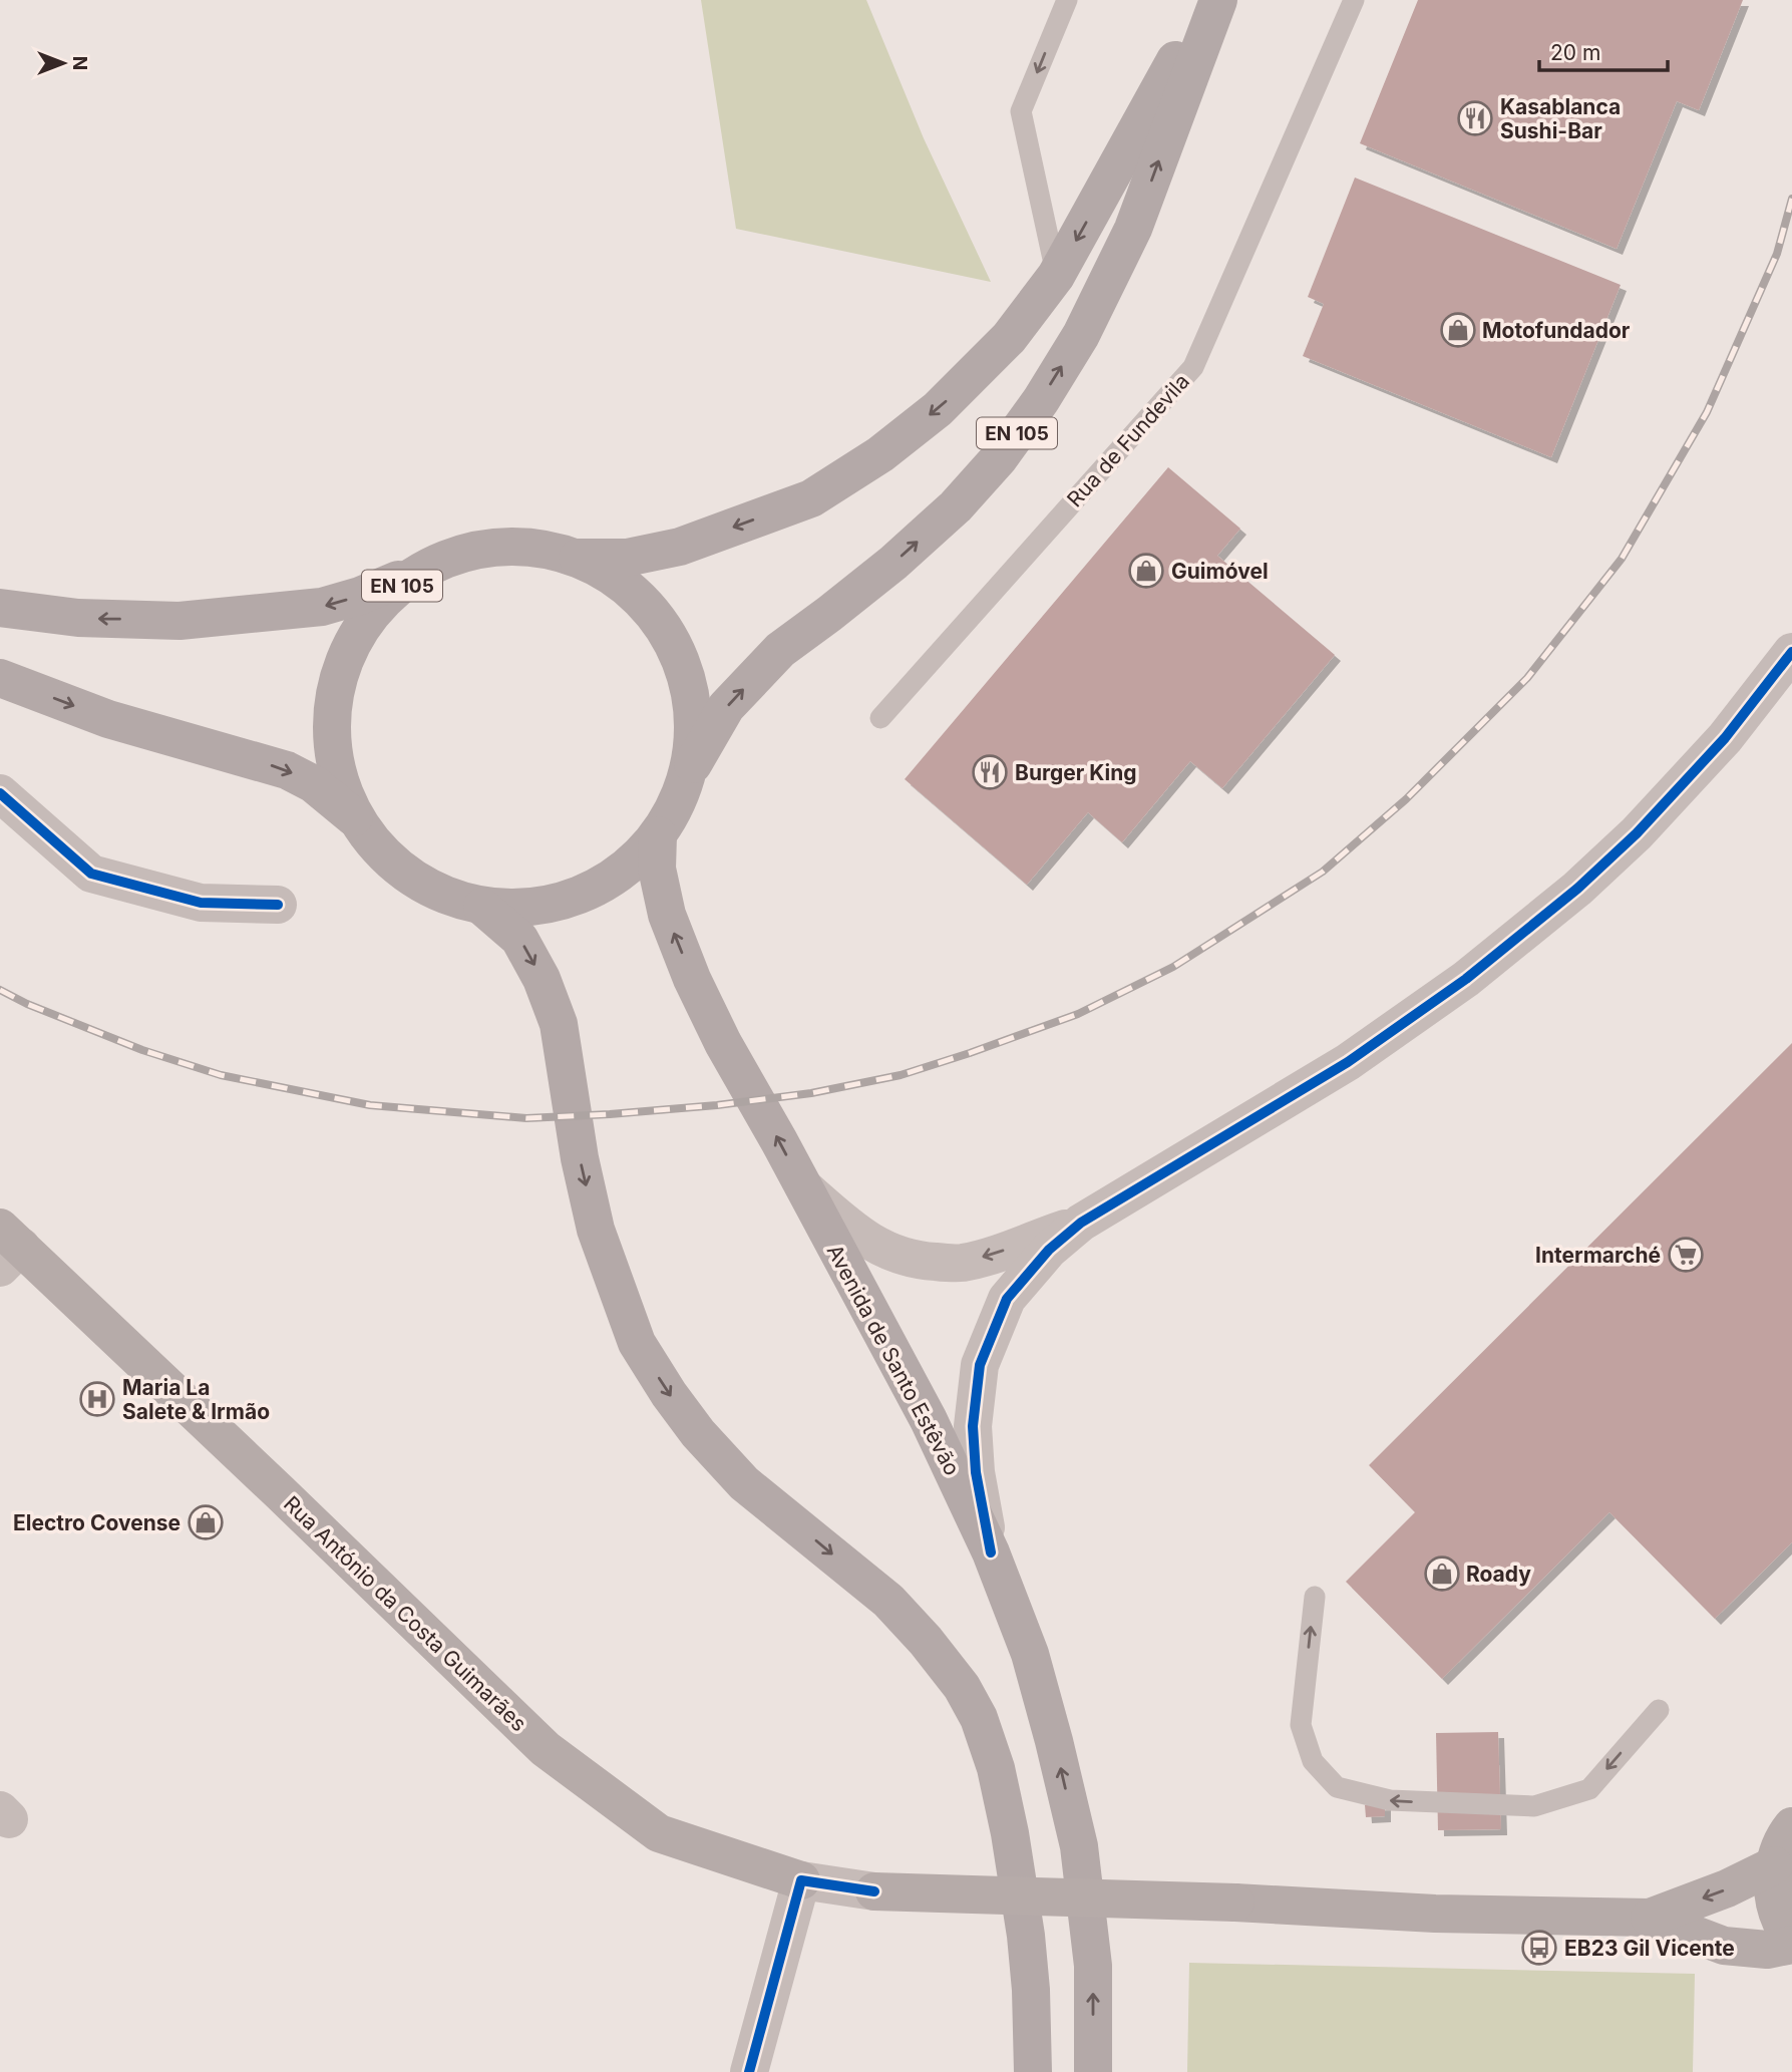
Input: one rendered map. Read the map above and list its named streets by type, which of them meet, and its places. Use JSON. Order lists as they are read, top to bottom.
{
  "streets": {
    "main road": ["EN 105", "Avenida de Santo Estêvão", "Rua António da Costa Guimarães"],
    "lane": ["Rua de Fundevila"]
  },
  "crossings": [
    ["EN 105", "Avenida de Santo Estêvão"]
  ],
  "places": {
    "restaurant": ["Kasablanca Sushi-Bar", "Burger King"],
    "shop": [
      "Motofundador",
      "Guimóvel",
      "Electro Covense",
      "Roady"
    ],
    "supermarket": ["Intermarché"],
    "hospital": ["Maria La Salete & Irmão"],
    "bus stop": ["EB23 Gil Vicente"]
  },
  "scale_bar": "20 m",
  "north": "right"
}
